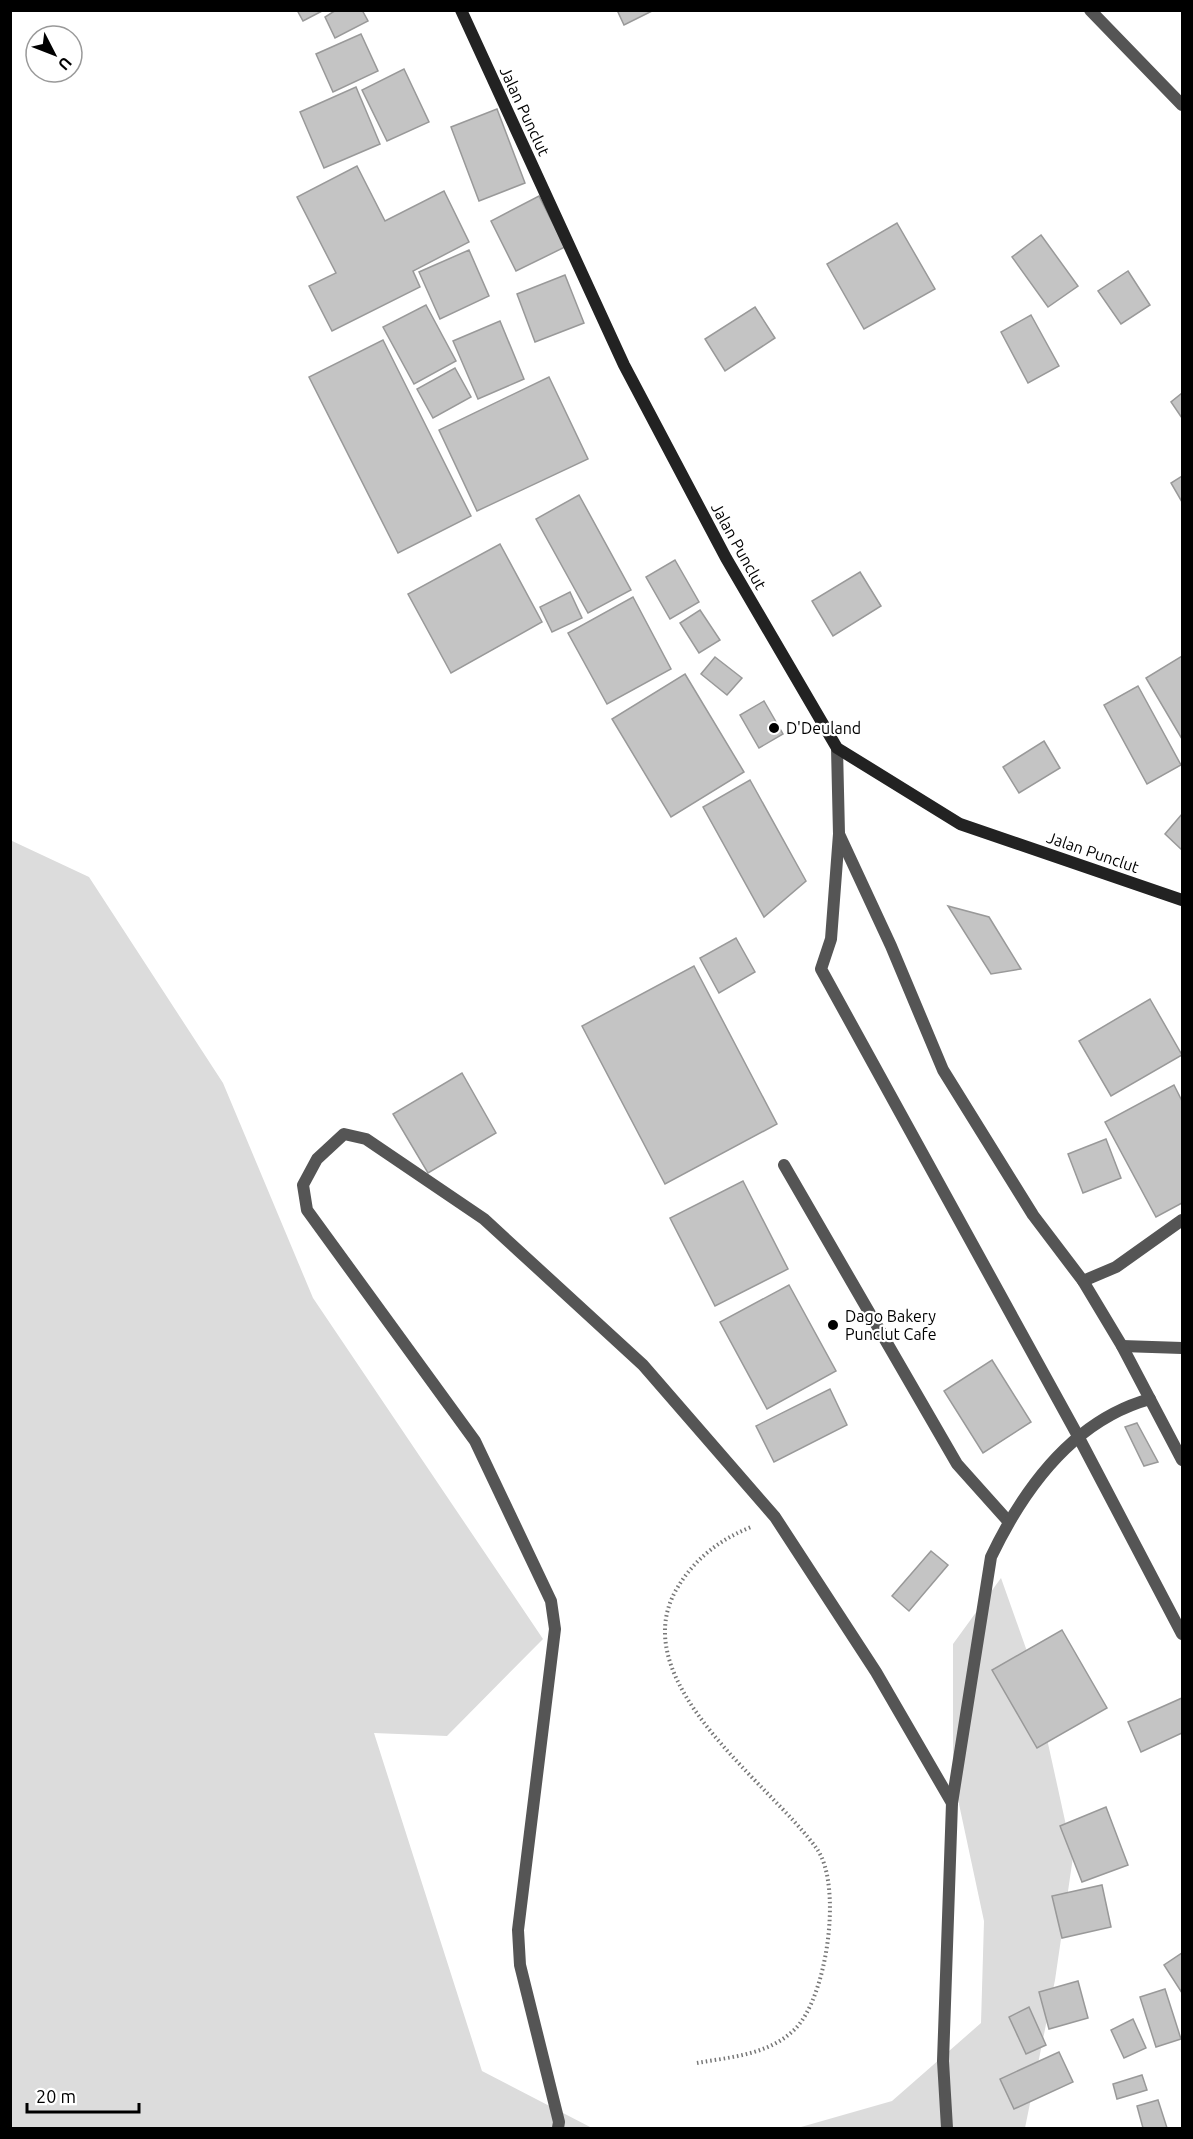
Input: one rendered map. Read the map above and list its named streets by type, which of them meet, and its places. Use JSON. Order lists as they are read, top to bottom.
{
  "streets": {
    "main road": ["Jalan Punclut"]
  },
  "places": ["D'Deuland", "Dago Bakery Punclut Cafe"],
  "scale_bar": "20 m",
  "north": "bottom right"
}
